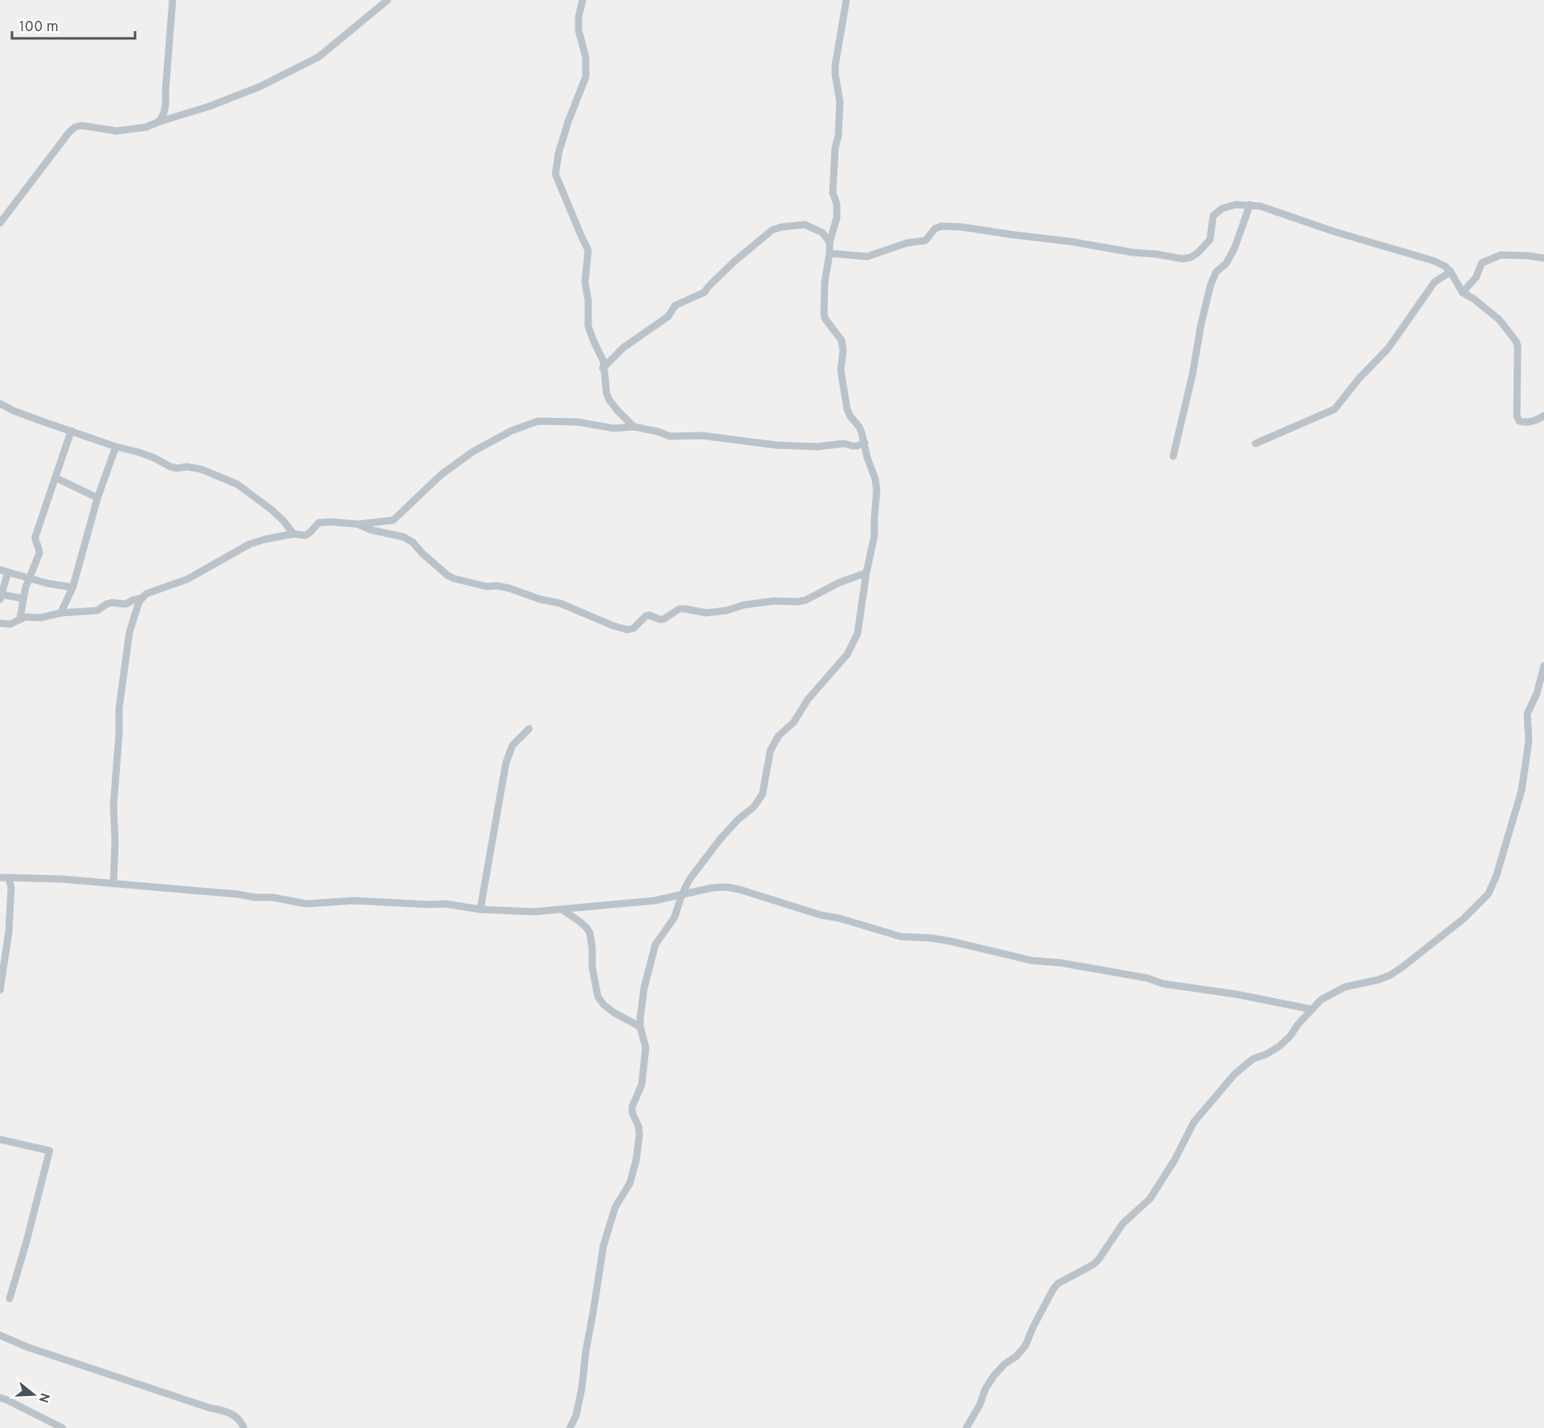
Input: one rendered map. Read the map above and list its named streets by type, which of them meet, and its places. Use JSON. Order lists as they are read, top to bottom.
{
  "scale_bar": "100 m",
  "north": "right"
}
